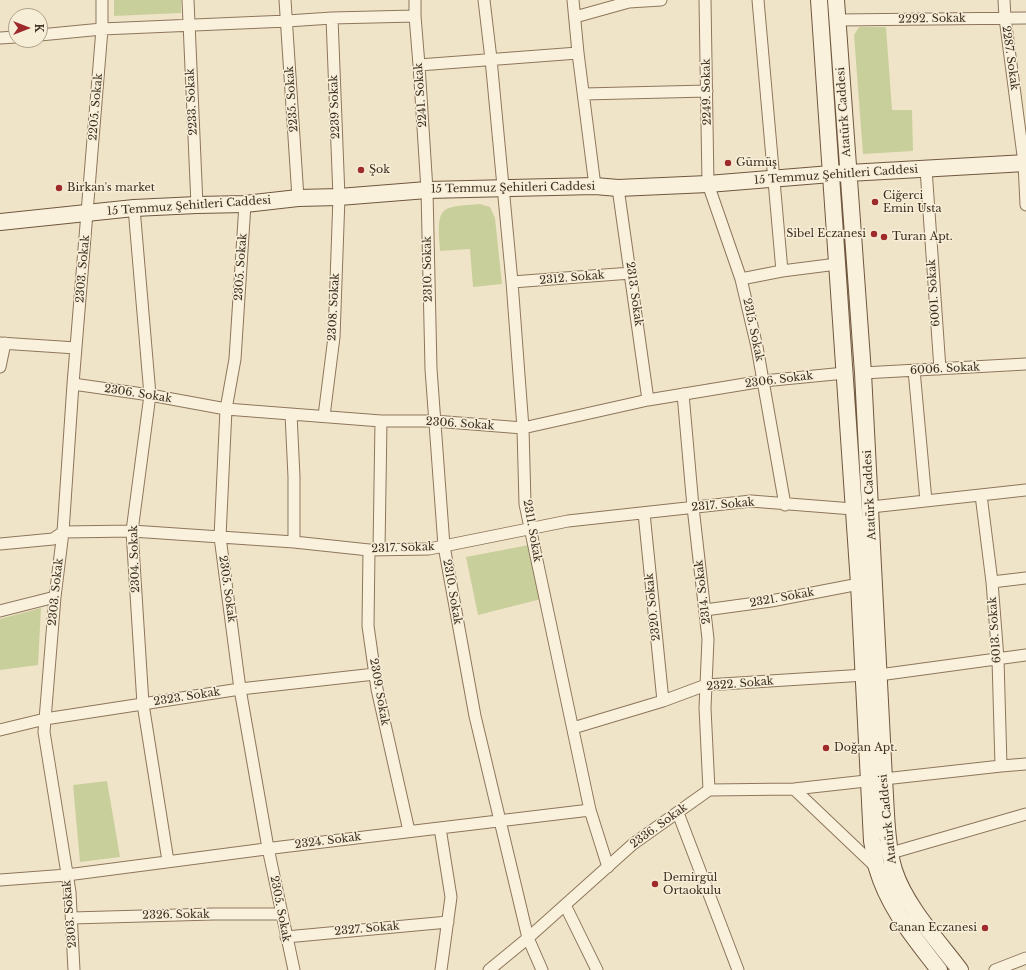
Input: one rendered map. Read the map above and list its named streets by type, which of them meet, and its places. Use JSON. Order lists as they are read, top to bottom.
{
  "streets": {
    "main road": ["Atatürk Caddesi", "15 Temmuz Şehitleri Caddesi"],
    "street": [
      "2292. Sokak",
      "2287. Sokak",
      "2249. Sokak",
      "2241. Sokak",
      "2235. Sokak",
      "2233. Sokak",
      "2205. Sokak",
      "2239 Sokak",
      "2305. Sokak",
      "2303. Sokak",
      "2310. Sokak",
      "2312. Sokak",
      "6001. Sokak",
      "2313. Sokak",
      "2308. Sokak",
      "2315. Sokak",
      "6006. Sokak",
      "2306. Sokak",
      "2317. Sokak",
      "2311. Sokak",
      "2304. Sokak",
      "2314. Sokak",
      "2321. Sokak",
      "2320. Sokak",
      "6013. Sokak",
      "2322. Sokak",
      "2309. Sokak",
      "2323. Sokak",
      "2336. Sokak",
      "2324. Sokak",
      "2326. Sokak",
      "2327. Sokak"
    ]
  },
  "crossings": [
    ["2292. Sokak", "2287. Sokak"],
    ["2292. Sokak", "Atatürk Caddesi"],
    ["2287. Sokak", "15 Temmuz Şehitleri Caddesi"],
    ["2249. Sokak", "15 Temmuz Şehitleri Caddesi"],
    ["2249. Sokak", "2315. Sokak"],
    ["2241. Sokak", "15 Temmuz Şehitleri Caddesi"],
    ["2241. Sokak", "2310. Sokak"],
    ["2235. Sokak", "15 Temmuz Şehitleri Caddesi"],
    ["2233. Sokak", "15 Temmuz Şehitleri Caddesi"],
    ["2205. Sokak", "15 Temmuz Şehitleri Caddesi"],
    ["2205. Sokak", "2303. Sokak"],
    ["2239 Sokak", "15 Temmuz Şehitleri Caddesi"],
    ["2239 Sokak", "2308. Sokak"],
    ["Atatürk Caddesi", "15 Temmuz Şehitleri Caddesi"],
    ["Atatürk Caddesi", "6006. Sokak"],
    ["Atatürk Caddesi", "2306. Sokak"],
    ["Atatürk Caddesi", "2317. Sokak"],
    ["Atatürk Caddesi", "2321. Sokak"],
    ["Atatürk Caddesi", "2322. Sokak"],
    ["15 Temmuz Şehitleri Caddesi", "2305. Sokak"],
    ["15 Temmuz Şehitleri Caddesi", "2303. Sokak"],
    ["15 Temmuz Şehitleri Caddesi", "2310. Sokak"],
    ["15 Temmuz Şehitleri Caddesi", "6001. Sokak"],
    ["15 Temmuz Şehitleri Caddesi", "2313. Sokak"],
    ["15 Temmuz Şehitleri Caddesi", "2308. Sokak"],
    ["15 Temmuz Şehitleri Caddesi", "2315. Sokak"],
    ["15 Temmuz Şehitleri Caddesi", "2311. Sokak"],
    ["15 Temmuz Şehitleri Caddesi", "2304. Sokak"],
    ["2305. Sokak", "2306. Sokak"],
    ["2305. Sokak", "2317. Sokak"],
    ["2305. Sokak", "2323. Sokak"],
    ["2305. Sokak", "2324. Sokak"],
    ["2305. Sokak", "2326. Sokak"],
    ["2305. Sokak", "2327. Sokak"],
    ["2303. Sokak", "2306. Sokak"],
    ["2303. Sokak", "2317. Sokak"],
    ["2303. Sokak", "2323. Sokak"],
    ["2303. Sokak", "2324. Sokak"],
    ["2303. Sokak", "2326. Sokak"],
    ["2310. Sokak", "2306. Sokak"],
    ["2310. Sokak", "2317. Sokak"],
    ["2310. Sokak", "2336. Sokak"],
    ["2310. Sokak", "2324. Sokak"],
    ["2312. Sokak", "2313. Sokak"],
    ["2312. Sokak", "2311. Sokak"],
    ["6001. Sokak", "6006. Sokak"],
    ["2313. Sokak", "2306. Sokak"],
    ["2308. Sokak", "2306. Sokak"],
    ["2315. Sokak", "2306. Sokak"],
    ["2315. Sokak", "2317. Sokak"],
    ["2306. Sokak", "2311. Sokak"],
    ["2306. Sokak", "2304. Sokak"],
    ["2306. Sokak", "2314. Sokak"],
    ["2306. Sokak", "2309. Sokak"],
    ["2317. Sokak", "2311. Sokak"],
    ["2317. Sokak", "2304. Sokak"],
    ["2317. Sokak", "2314. Sokak"],
    ["2317. Sokak", "2320. Sokak"],
    ["2317. Sokak", "2309. Sokak"],
    ["2311. Sokak", "2322. Sokak"],
    ["2311. Sokak", "2336. Sokak"],
    ["2311. Sokak", "2324. Sokak"],
    ["2304. Sokak", "2323. Sokak"],
    ["2304. Sokak", "2324. Sokak"],
    ["2314. Sokak", "2321. Sokak"],
    ["2314. Sokak", "2322. Sokak"],
    ["2314. Sokak", "2336. Sokak"],
    ["2320. Sokak", "2322. Sokak"],
    ["6013. Sokak", "2322. Sokak"],
    ["2309. Sokak", "2323. Sokak"],
    ["2309. Sokak", "2324. Sokak"]
  ],
  "places": [
    "Gümüş",
    "Şok",
    "Birkan's market",
    "Ciğerci Emin Usta",
    "Sibel Eczanesi",
    "Turan Apt.",
    "Doğan Apt.",
    "Demirgül Ortaokulu",
    "Canan Eczanesi"
  ],
  "north": "right"
}
